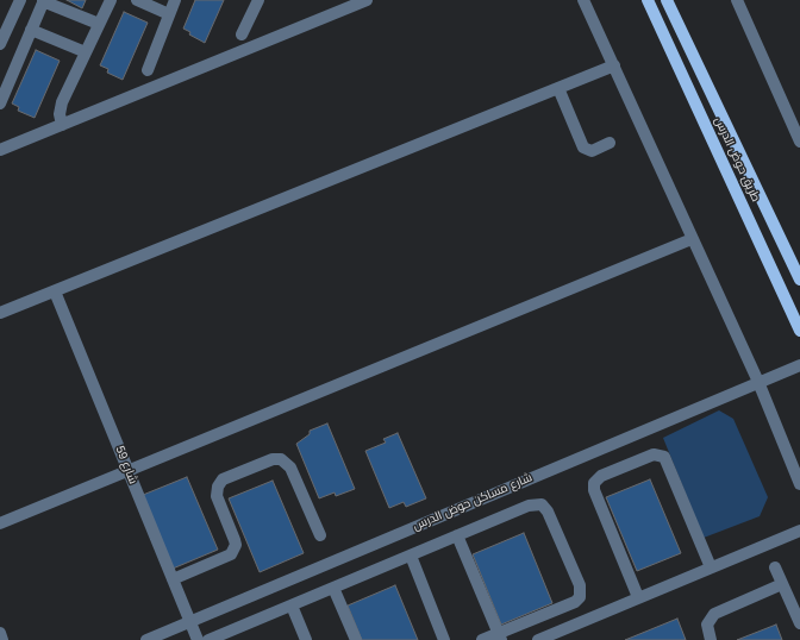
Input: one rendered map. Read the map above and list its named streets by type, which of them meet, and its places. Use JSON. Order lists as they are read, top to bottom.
{
  "streets": {
    "main road": ["طريق حوض الدرس"],
    "street": ["شارع 59", "شارع مساكن حوض الدرس"]
  },
  "crossings": [
    ["شارع 59", "شارع مساكن حوض الدرس"]
  ]
}
